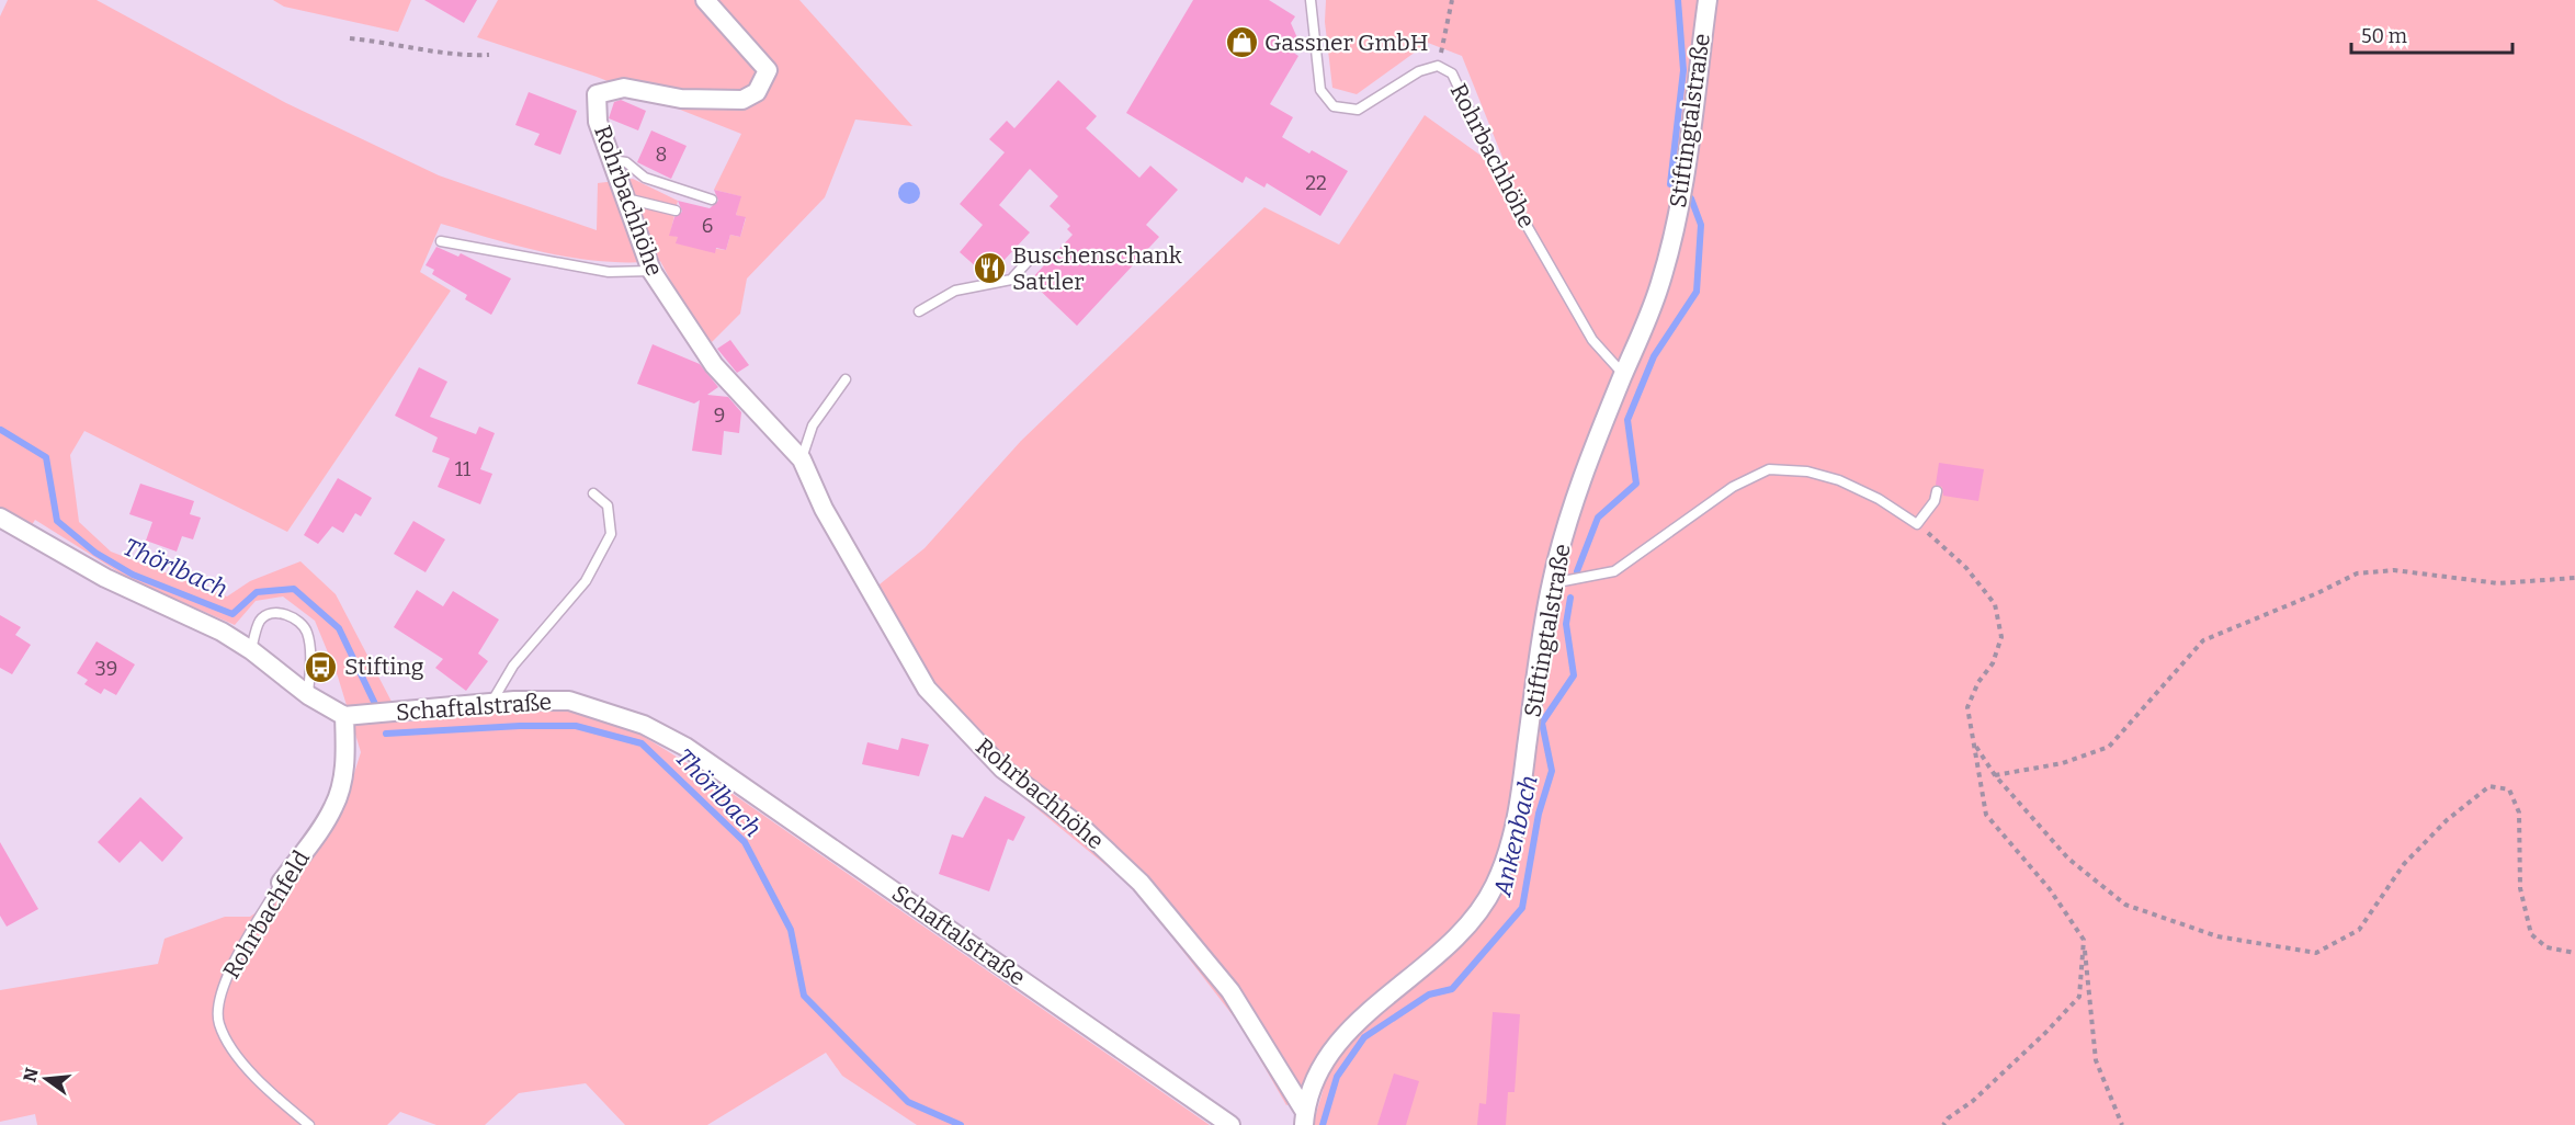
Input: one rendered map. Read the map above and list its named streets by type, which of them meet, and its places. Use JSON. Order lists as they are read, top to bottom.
{
  "streets": {
    "street": [
      "Stiftingtalstraße",
      "Rohrbachhöhe",
      "Schaftalstraße",
      "Rohrbachfeld"
    ]
  },
  "crossings": [
    ["Stiftingtalstraße", "Rohrbachhöhe"],
    ["Schaftalstraße", "Rohrbachfeld"]
  ],
  "water": ["Thörlbach", "Ankenbach"],
  "places": {
    "shop": ["Gassner GmbH"],
    "restaurant": ["Buschenschank Sattler"],
    "bus stop": ["Stifting"]
  },
  "house_numbers": [
    "8",
    "22",
    "6",
    "9",
    "11",
    "39"
  ],
  "scale_bar": "50 m",
  "north": "left"
}
